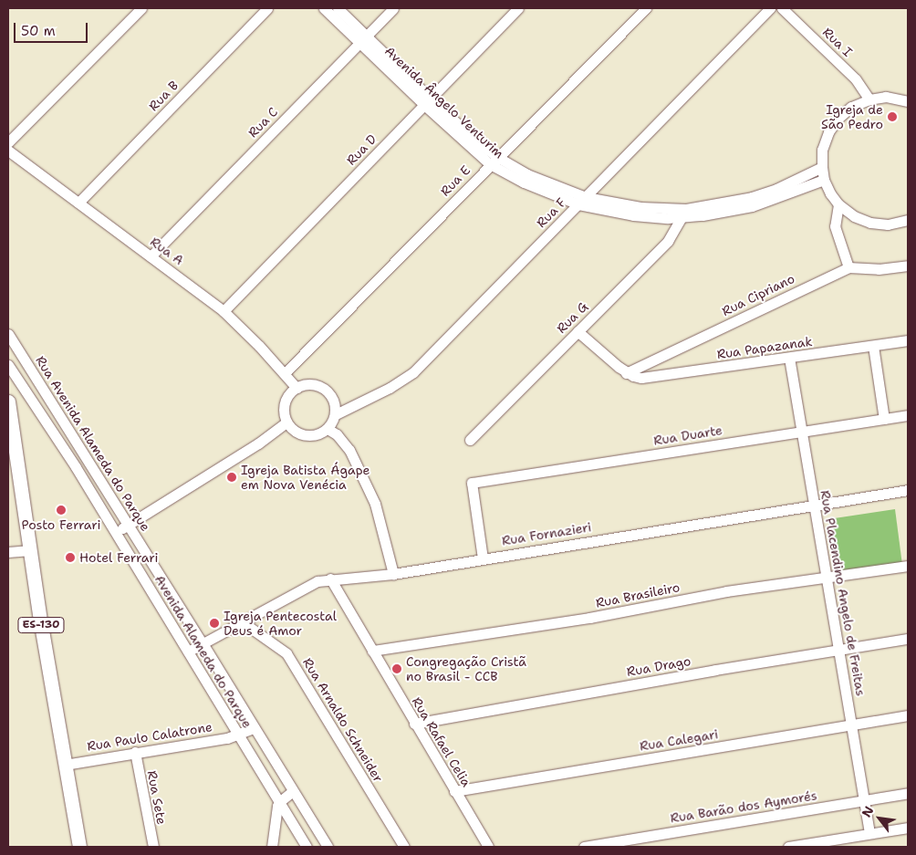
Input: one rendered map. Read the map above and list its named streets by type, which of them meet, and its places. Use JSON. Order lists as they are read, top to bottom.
{
  "streets": {
    "main road": ["ES-130"],
    "street": [
      "Rua I",
      "Rua B",
      "Avenida Ângelo Venturim",
      "Rua C",
      "Rua D",
      "Rua E",
      "Rua F",
      "Rua A",
      "Rua Cipriano",
      "Rua G",
      "Rua Papazanak",
      "Rua Duarte",
      "Rua Avenida Alameda do Parque",
      "Rua Fornazieri",
      "Rua Placendino Angelo de Freitas",
      "Rua Brasileiro",
      "Avenida Alameda do Parque",
      "Rua Drago",
      "Rua Arnaldo Schneider",
      "Rua Paulo Calatrone",
      "Rua Calegari",
      "Rua Rafael Celia",
      "Rua Sete",
      "Rua Barão dos Aymorés"
    ]
  },
  "crossings": [
    ["Rua B", "Rua A"],
    ["Avenida Ângelo Venturim", "Rua C"],
    ["Avenida Ângelo Venturim", "Rua D"],
    ["Avenida Ângelo Venturim", "Rua E"],
    ["Avenida Ângelo Venturim", "Rua F"],
    ["Avenida Ângelo Venturim", "Rua G"],
    ["Rua C", "Rua A"],
    ["Rua D", "Rua A"],
    ["Rua E", "Rua A"],
    ["Rua F", "Rua A"],
    ["Rua Cipriano", "Rua Papazanak"],
    ["Rua Papazanak", "Rua Placendino Angelo de Freitas"],
    ["Rua Duarte", "Rua Fornazieri"],
    ["Rua Duarte", "Rua Placendino Angelo de Freitas"],
    ["Rua Avenida Alameda do Parque", "Rua Fornazieri"],
    ["Rua Avenida Alameda do Parque", "Rua Paulo Calatrone"],
    ["Rua Fornazieri", "Rua Placendino Angelo de Freitas"],
    ["Rua Fornazieri", "Avenida Alameda do Parque"],
    ["Rua Fornazieri", "Rua Arnaldo Schneider"],
    ["Rua Fornazieri", "Rua Rafael Celia"],
    ["Rua Placendino Angelo de Freitas", "Rua Brasileiro"],
    ["Rua Placendino Angelo de Freitas", "Rua Drago"],
    ["Rua Placendino Angelo de Freitas", "Rua Calegari"],
    ["Rua Placendino Angelo de Freitas", "Rua Barão dos Aymorés"],
    ["Rua Brasileiro", "Rua Rafael Celia"],
    ["ES-130", "Rua Paulo Calatrone"],
    ["Avenida Alameda do Parque", "Rua Paulo Calatrone"],
    ["Rua Drago", "Rua Rafael Celia"],
    ["Rua Paulo Calatrone", "Rua Sete"],
    ["Rua Calegari", "Rua Rafael Celia"]
  ],
  "places": [
    "Igreja de São Pedro",
    "Igreja Batista Ágape em Nova Venécia",
    "Posto Ferrari",
    "Hotel Ferrari",
    "Igreja Pentecostal Deus é Amor",
    "Congregação Cristã no Brasil - CCB"
  ],
  "scale_bar": "50 m",
  "north": "top left"
}
